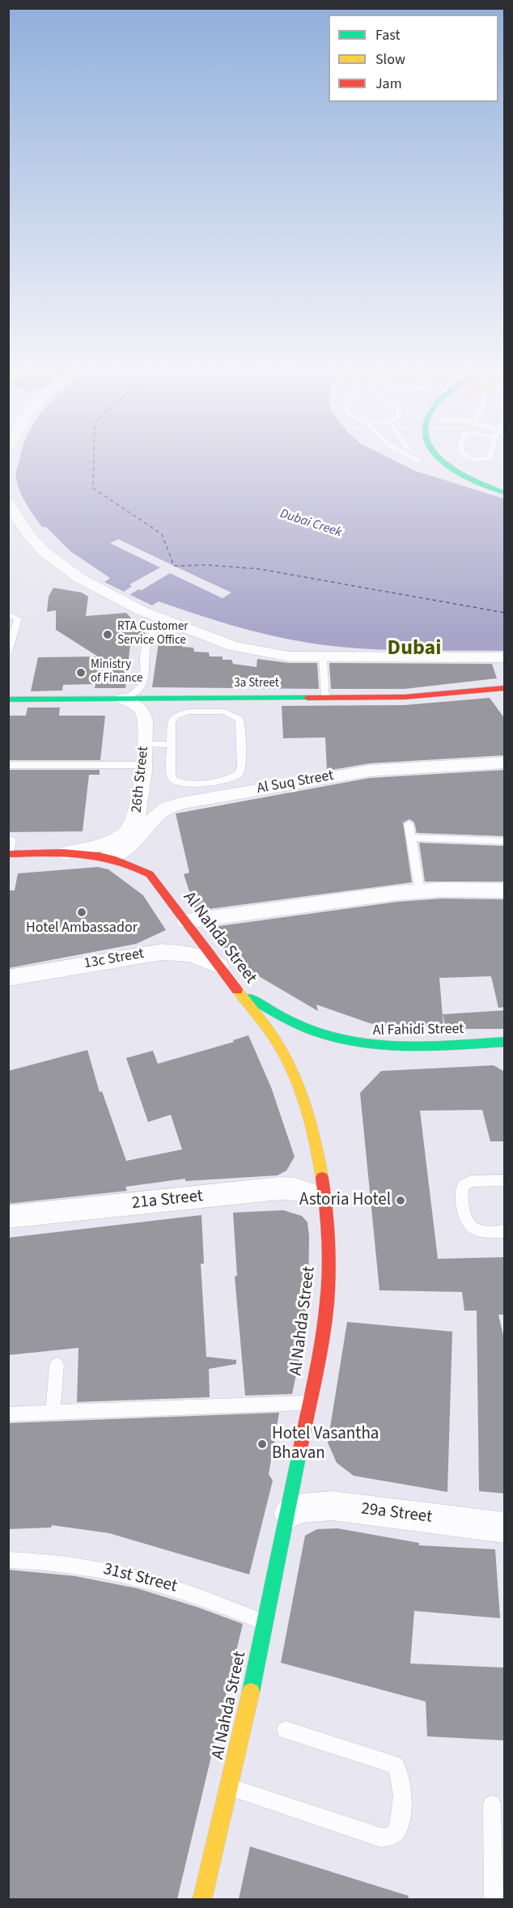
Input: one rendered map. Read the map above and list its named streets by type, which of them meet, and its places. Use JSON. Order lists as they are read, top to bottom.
{
  "streets": {
    "street": [
      "3a Street",
      "26th Street",
      "Al Suq Street",
      "Al Nahda Street",
      "13c Street",
      "Al Fahidi Street",
      "21a Street",
      "29a Street"
    ],
    "lane": ["31st Street"]
  },
  "crossings": [
    ["3a Street", "26th Street"],
    ["26th Street", "Al Nahda Street"],
    ["Al Suq Street", "Al Nahda Street"],
    ["Al Nahda Street", "13c Street"],
    ["Al Nahda Street", "Al Fahidi Street"],
    ["Al Nahda Street", "21a Street"],
    ["Al Nahda Street", "29a Street"],
    ["Al Nahda Street", "31st Street"]
  ],
  "districts": ["Dubai"],
  "water": ["Dubai Creek"],
  "places": [
    "RTA Customer Service Office",
    "Ministry of Finance",
    "Hotel Ambassador",
    "Astoria Hotel",
    "Hotel Vasantha Bhavan"
  ],
  "legend": ["Fast", "Slow", "Jam"]
}
